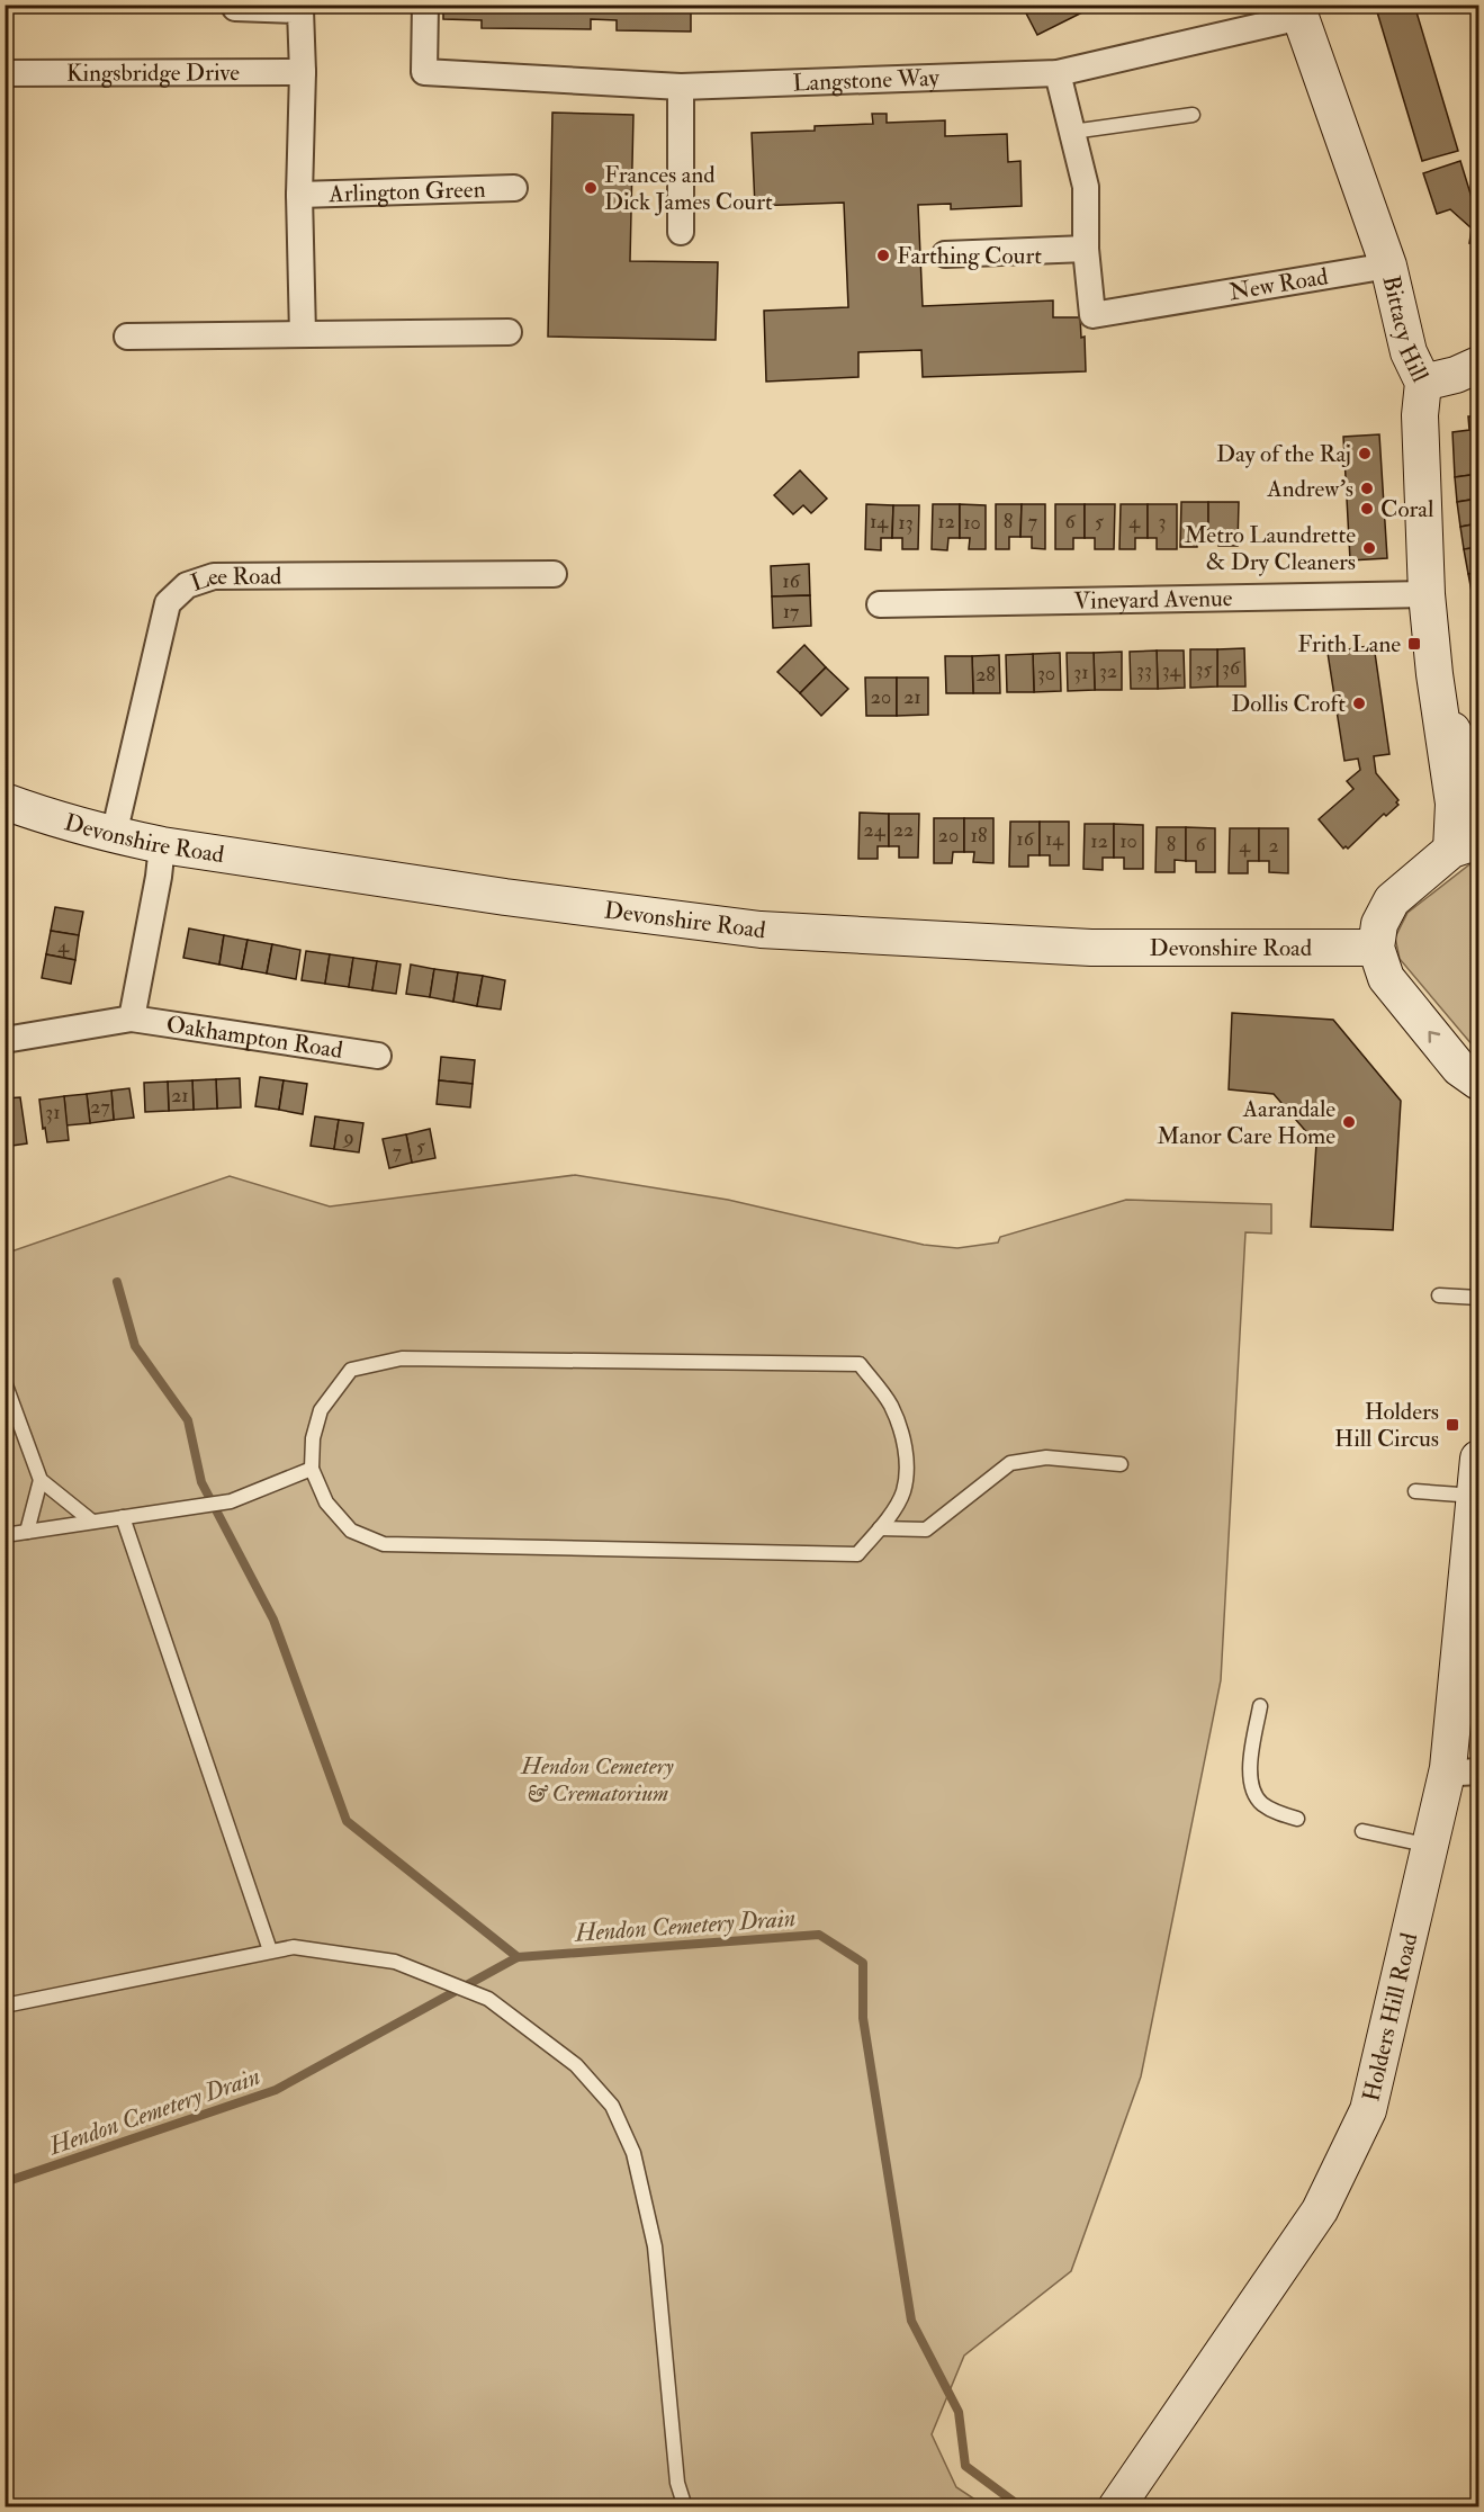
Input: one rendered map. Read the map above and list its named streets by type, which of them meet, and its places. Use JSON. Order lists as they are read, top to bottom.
{
  "streets": {
    "main road": ["Bittacy Hill", "Devonshire Road", "Holders Hill Road"],
    "street": [
      "Kingsbridge Drive",
      "Langstone Way",
      "Arlington Green",
      "New Road",
      "Lee Road",
      "Vineyard Avenue",
      "Oakhampton Road"
    ]
  },
  "crossings": [
    ["Kingsbridge Drive", "Arlington Green"],
    ["Langstone Way", "Bittacy Hill"],
    ["New Road", "Bittacy Hill"],
    ["Bittacy Hill", "Vineyard Avenue"],
    ["Lee Road", "Devonshire Road"],
    ["Devonshire Road", "Oakhampton Road"]
  ],
  "water": ["Hendon Cemetery Drain"],
  "parks": ["Hendon Cemetery & Crematorium"],
  "places": {
    "other": [
      "Frances and Dick James Court",
      "Farthing Court",
      "Day of the Raj",
      "Andrew's",
      "Coral",
      "Metro Laundrette & Dry Cleaners",
      "Dollis Croft",
      "Aarandale Manor Care Home"
    ],
    "transit": ["Frith Lane", "Holders Hill Circus"]
  },
  "house_numbers": [
    "14",
    "12",
    "8",
    "7",
    "6",
    "5",
    "4",
    "3",
    "13",
    "10",
    "16",
    "17",
    "36",
    "35",
    "33",
    "34",
    "32",
    "31",
    "30",
    "28",
    "20",
    "21",
    "24",
    "22",
    "20",
    "18",
    "16",
    "14",
    "12",
    "10",
    "8",
    "6",
    "4",
    "2",
    "4",
    "21",
    "27",
    "31",
    "9",
    "5",
    "7"
  ]
}
